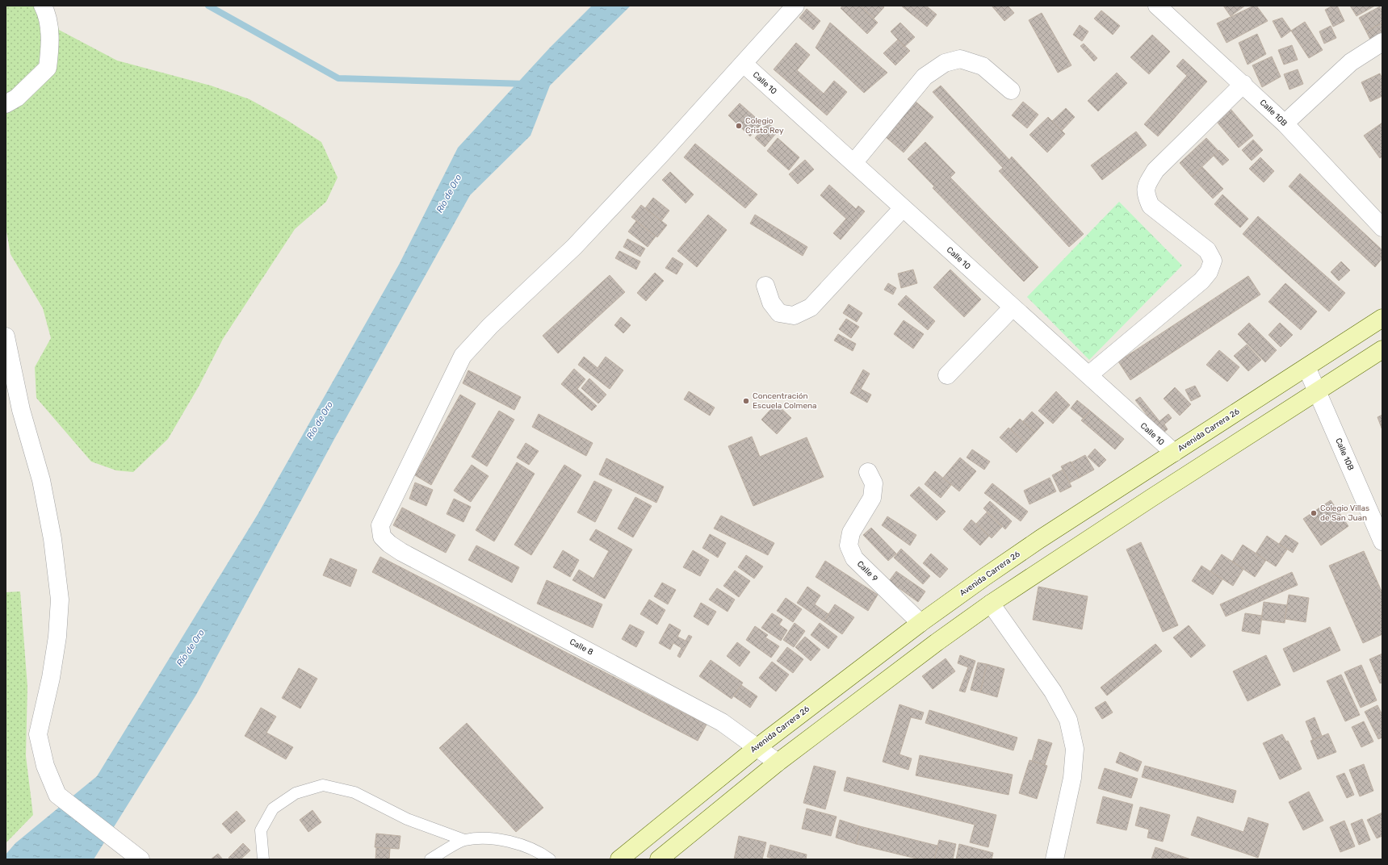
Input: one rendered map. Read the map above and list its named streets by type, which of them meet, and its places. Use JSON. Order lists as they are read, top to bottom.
{
  "streets": {
    "main road": ["Avenida Carrera 26"],
    "street": [
      "Calle 10",
      "Calle 10B",
      "Calle 9",
      "Calle 8"
    ]
  },
  "crossings": [
    ["Calle 10", "Avenida Carrera 26"],
    ["Calle 10", "Calle 8"],
    ["Calle 10B", "Avenida Carrera 26"],
    ["Avenida Carrera 26", "Calle 9"],
    ["Avenida Carrera 26", "Calle 8"]
  ],
  "water": ["Río de Oro"],
  "places": ["Colegio Cristo Rey", "Concentración Escuela Colmena", "Colegio Villas de San Juan"]
}
